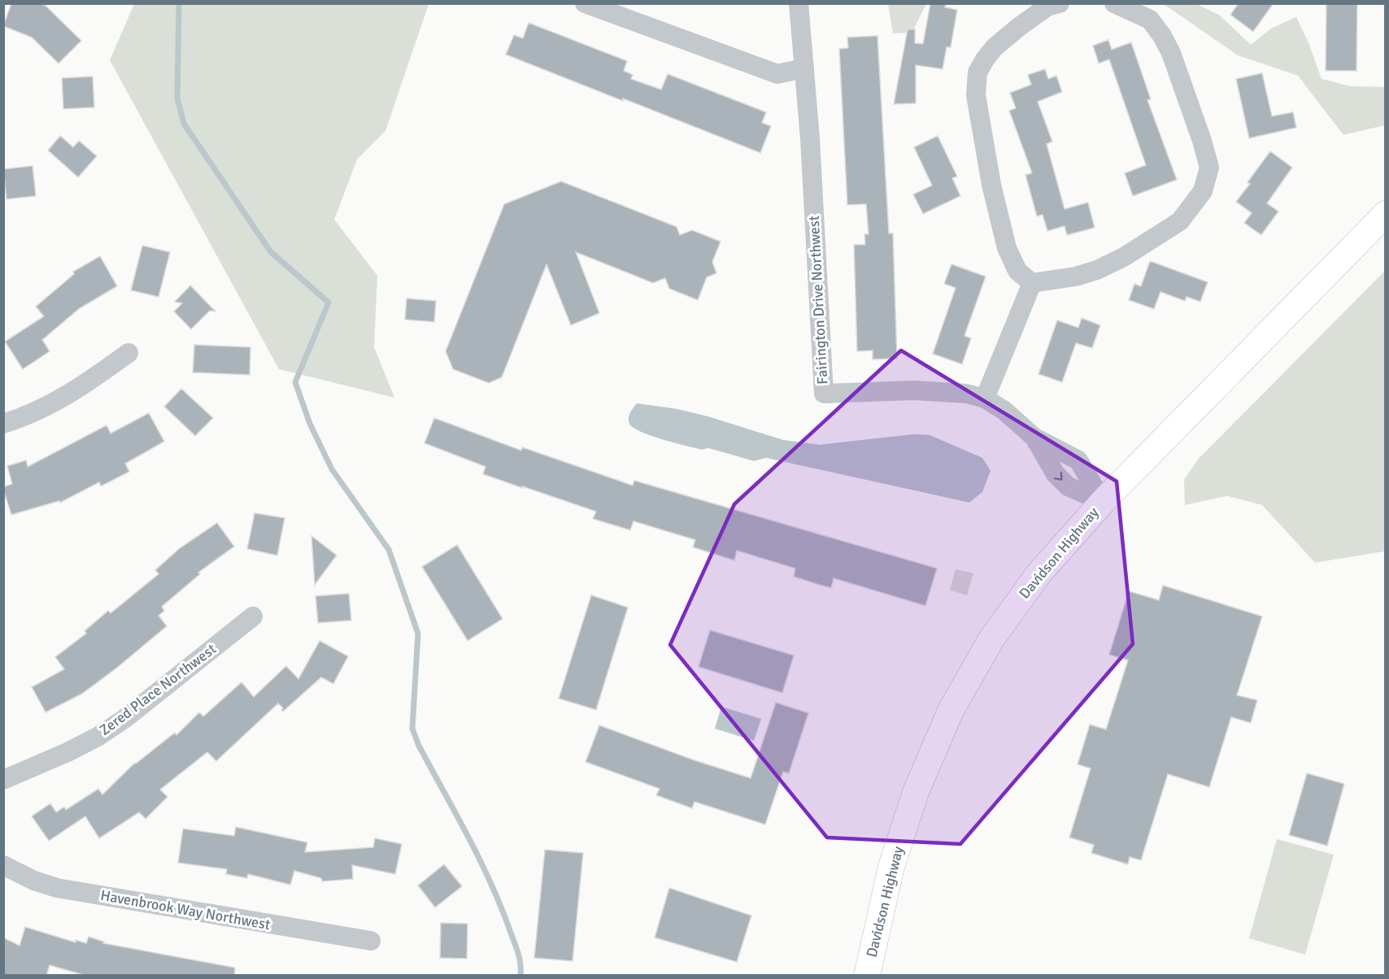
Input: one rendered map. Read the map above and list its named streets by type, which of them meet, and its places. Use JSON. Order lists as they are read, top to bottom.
{
  "streets": {
    "main road": ["Davidson Highway"],
    "street": ["Fairington Drive Northwest", "Zered Place Northwest", "Havenbrook Way Northwest"]
  },
  "crossings": [
    ["Fairington Drive Northwest", "Davidson Highway"]
  ]
}
